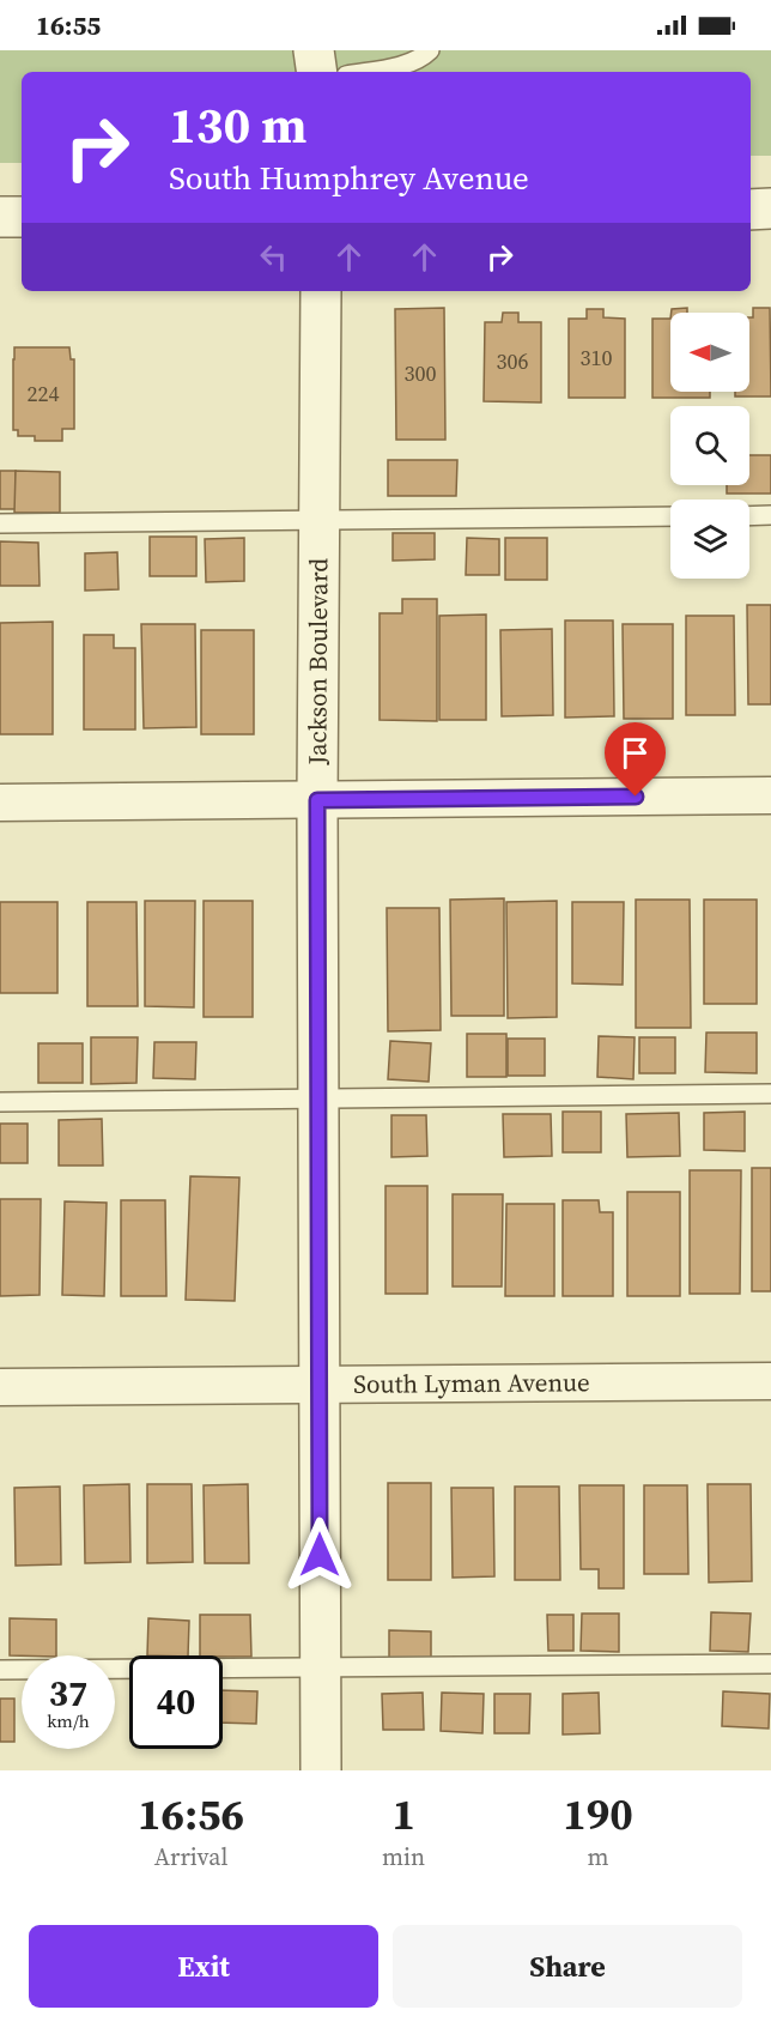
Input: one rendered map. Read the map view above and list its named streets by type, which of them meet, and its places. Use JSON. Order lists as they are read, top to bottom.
{
  "streets": {
    "street": ["Jackson Boulevard", "South Lyman Avenue"]
  },
  "crossings": [
    ["Jackson Boulevard", "South Lyman Avenue"]
  ],
  "house_numbers": [
    "310",
    "306",
    "300",
    "224"
  ],
  "north": "left",
  "page": {
    "status": "16:55",
    "turn": ["130 m", "South Humphrey Avenue"],
    "speed": "37 km/h",
    "limit": "40",
    "eta": [
      "16:56",
      "Arrival",
      "1",
      "min",
      "190",
      "m"
    ],
    "buttons": ["Exit", "Share"]
  }
}
